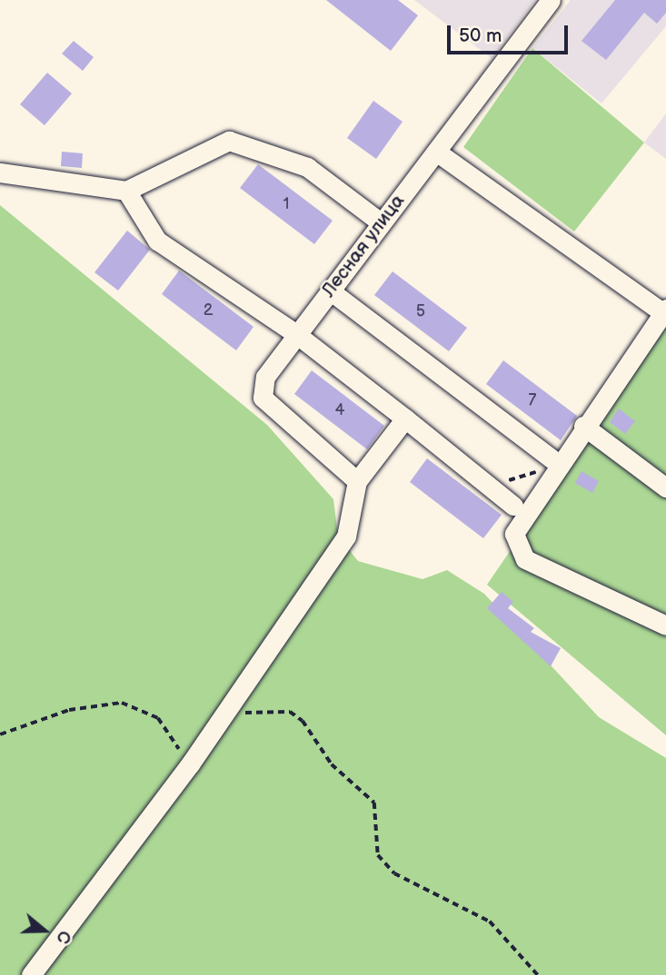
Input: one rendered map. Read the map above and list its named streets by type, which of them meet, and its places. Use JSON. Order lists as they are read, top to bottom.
{
  "streets": {
    "street": ["Лесная улица"]
  },
  "house_numbers": [
    "1",
    "2",
    "5",
    "7",
    "4"
  ],
  "scale_bar": "50 m",
  "north": "right"
}
